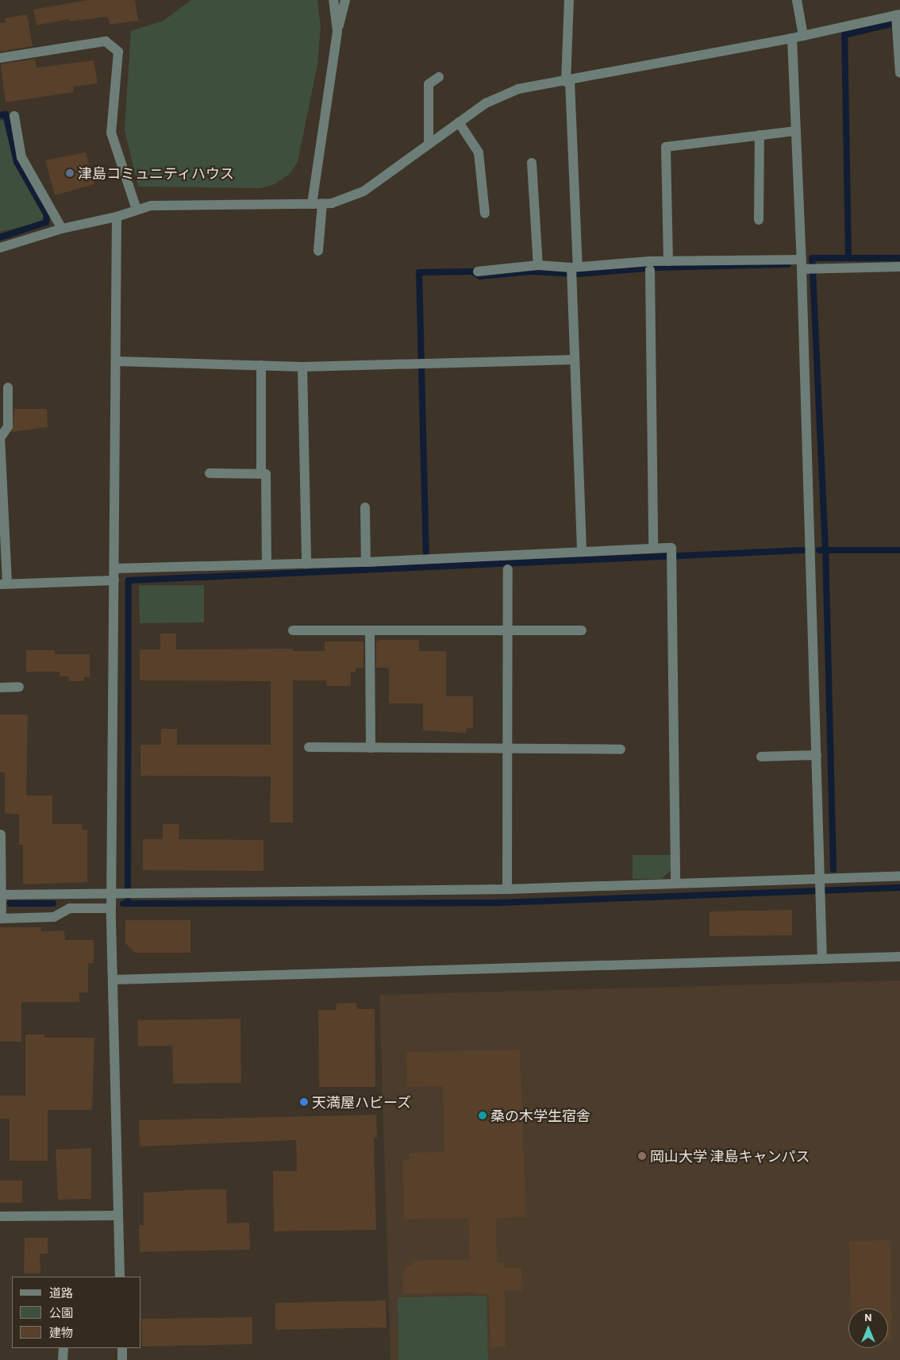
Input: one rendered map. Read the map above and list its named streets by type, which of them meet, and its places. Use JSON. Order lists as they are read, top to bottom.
{
  "places": [
    "津島コミュニティハウス",
    "天満屋ハビーズ",
    "桑の木学生宿舎",
    "岡山大学 津島キャンパス"
  ],
  "legend": ["道路", "公園", "建物"],
  "north": "top"
}
